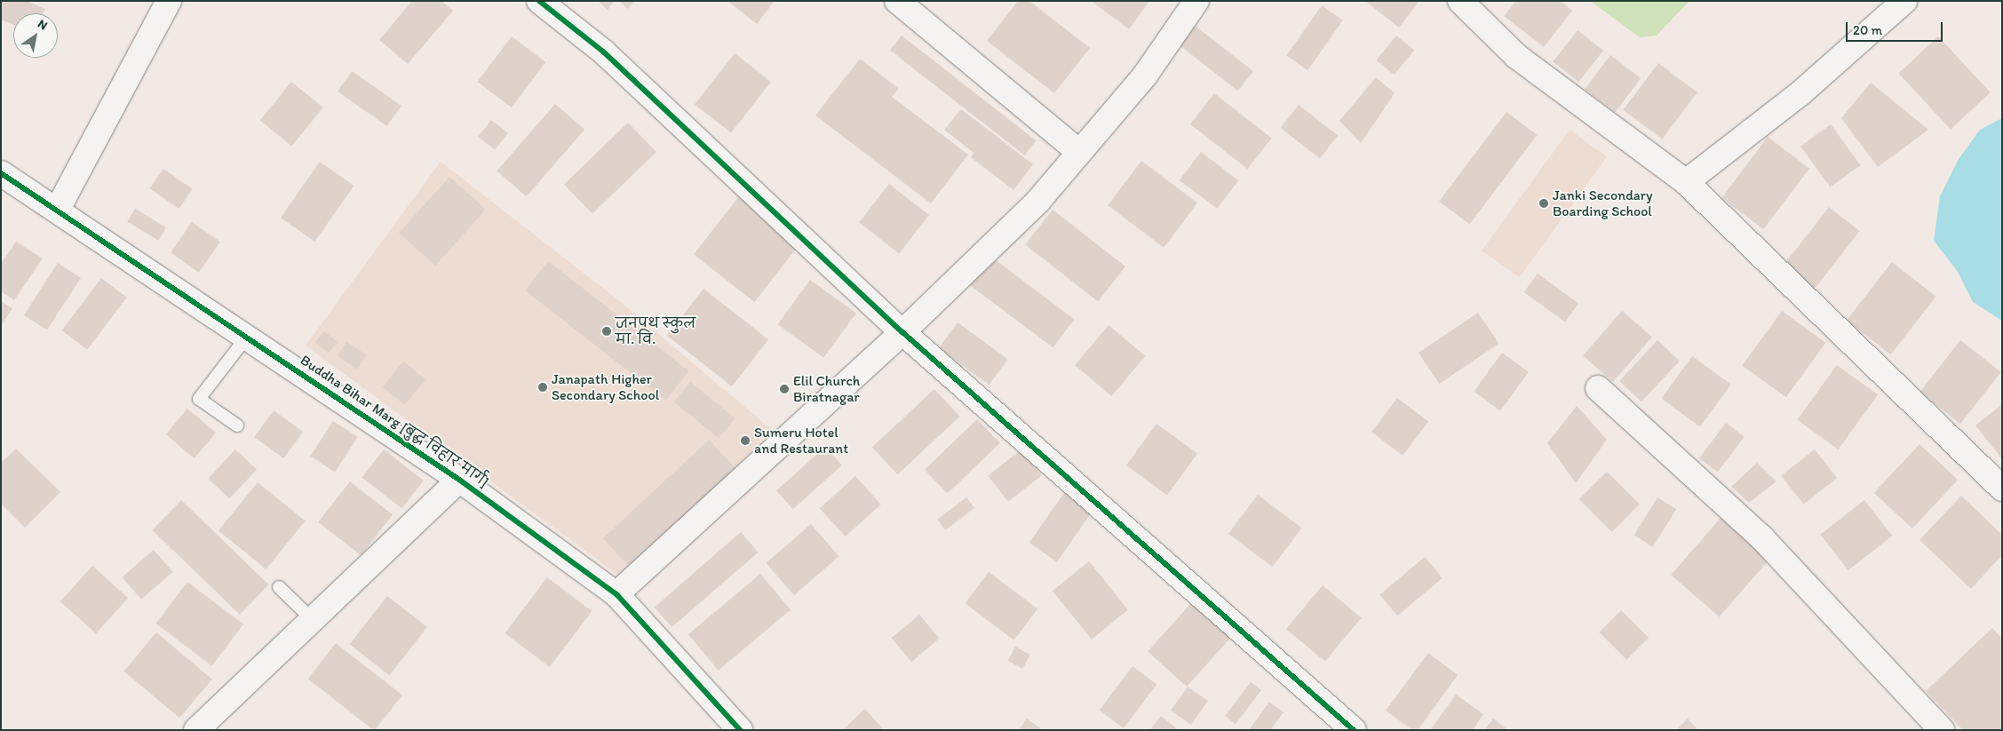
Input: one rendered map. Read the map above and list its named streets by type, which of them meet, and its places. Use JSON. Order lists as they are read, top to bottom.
{
  "streets": {
    "street": ["Buddha Bihar Marg [बुद्ध विहार मार्ग]"]
  },
  "places": [
    "Janki Secondary Boarding School",
    "जनपथ स्कुल मा. वि.",
    "Janapath Higher Secondary School",
    "Elil Church Biratnagar",
    "Sumeru Hotel and Restaurant"
  ],
  "scale_bar": "20 m",
  "north": "top right"
}
